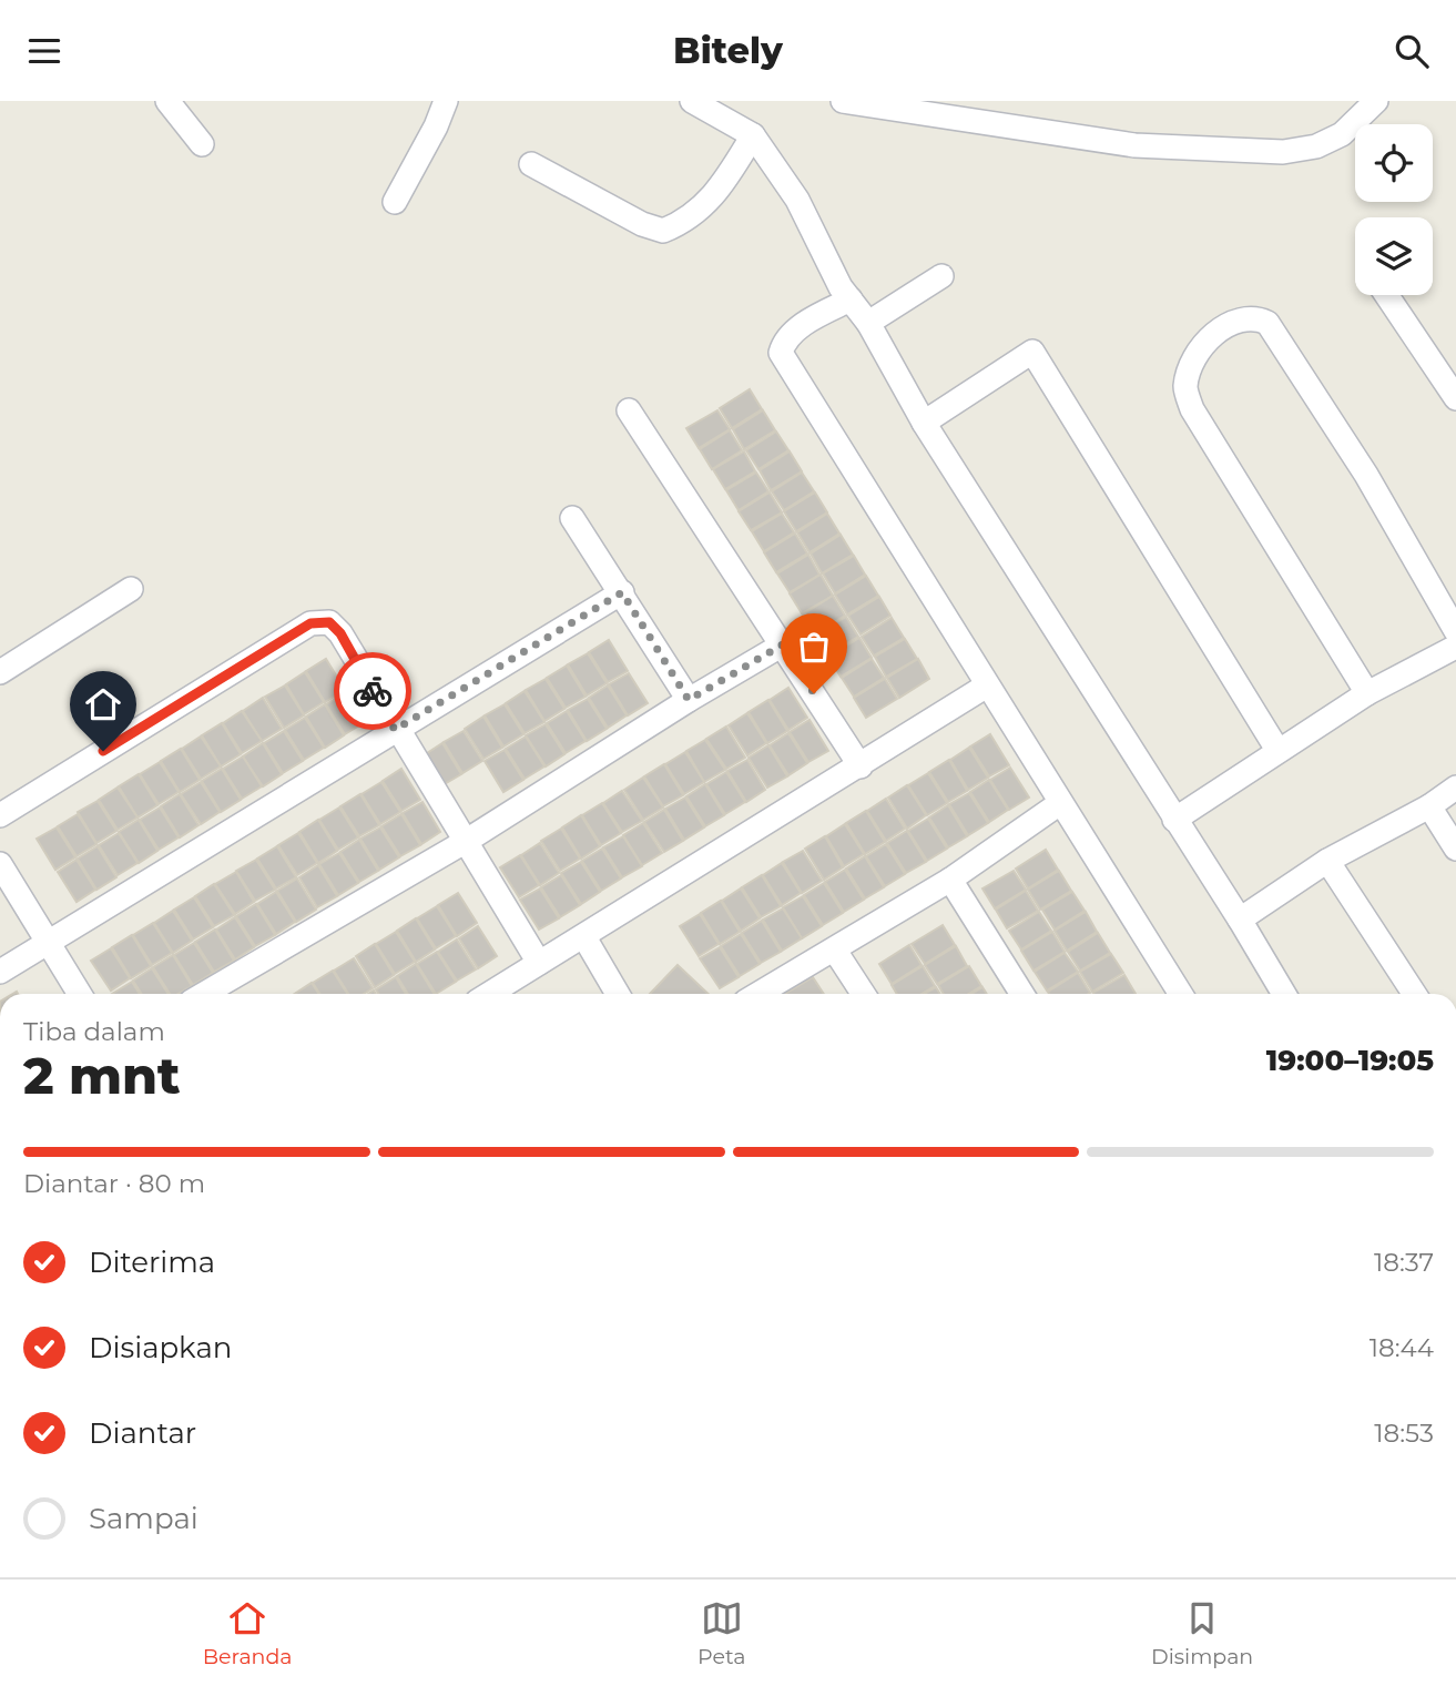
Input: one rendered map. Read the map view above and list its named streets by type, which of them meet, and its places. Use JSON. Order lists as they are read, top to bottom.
{
  "page": {
    "header": "Bitely",
    "heading": ["2 mnt", "Tiba dalam", "19:00–19:05"],
    "bar": "Diantar · 80 m",
    "list": [
      ["Diterima", "18:37"],
      ["Disiapkan", "18:44"],
      ["Diantar", "18:53"],
      "Sampai"
    ],
    "tabs": ["Beranda", "Peta", "Disimpan"]
  }
}
